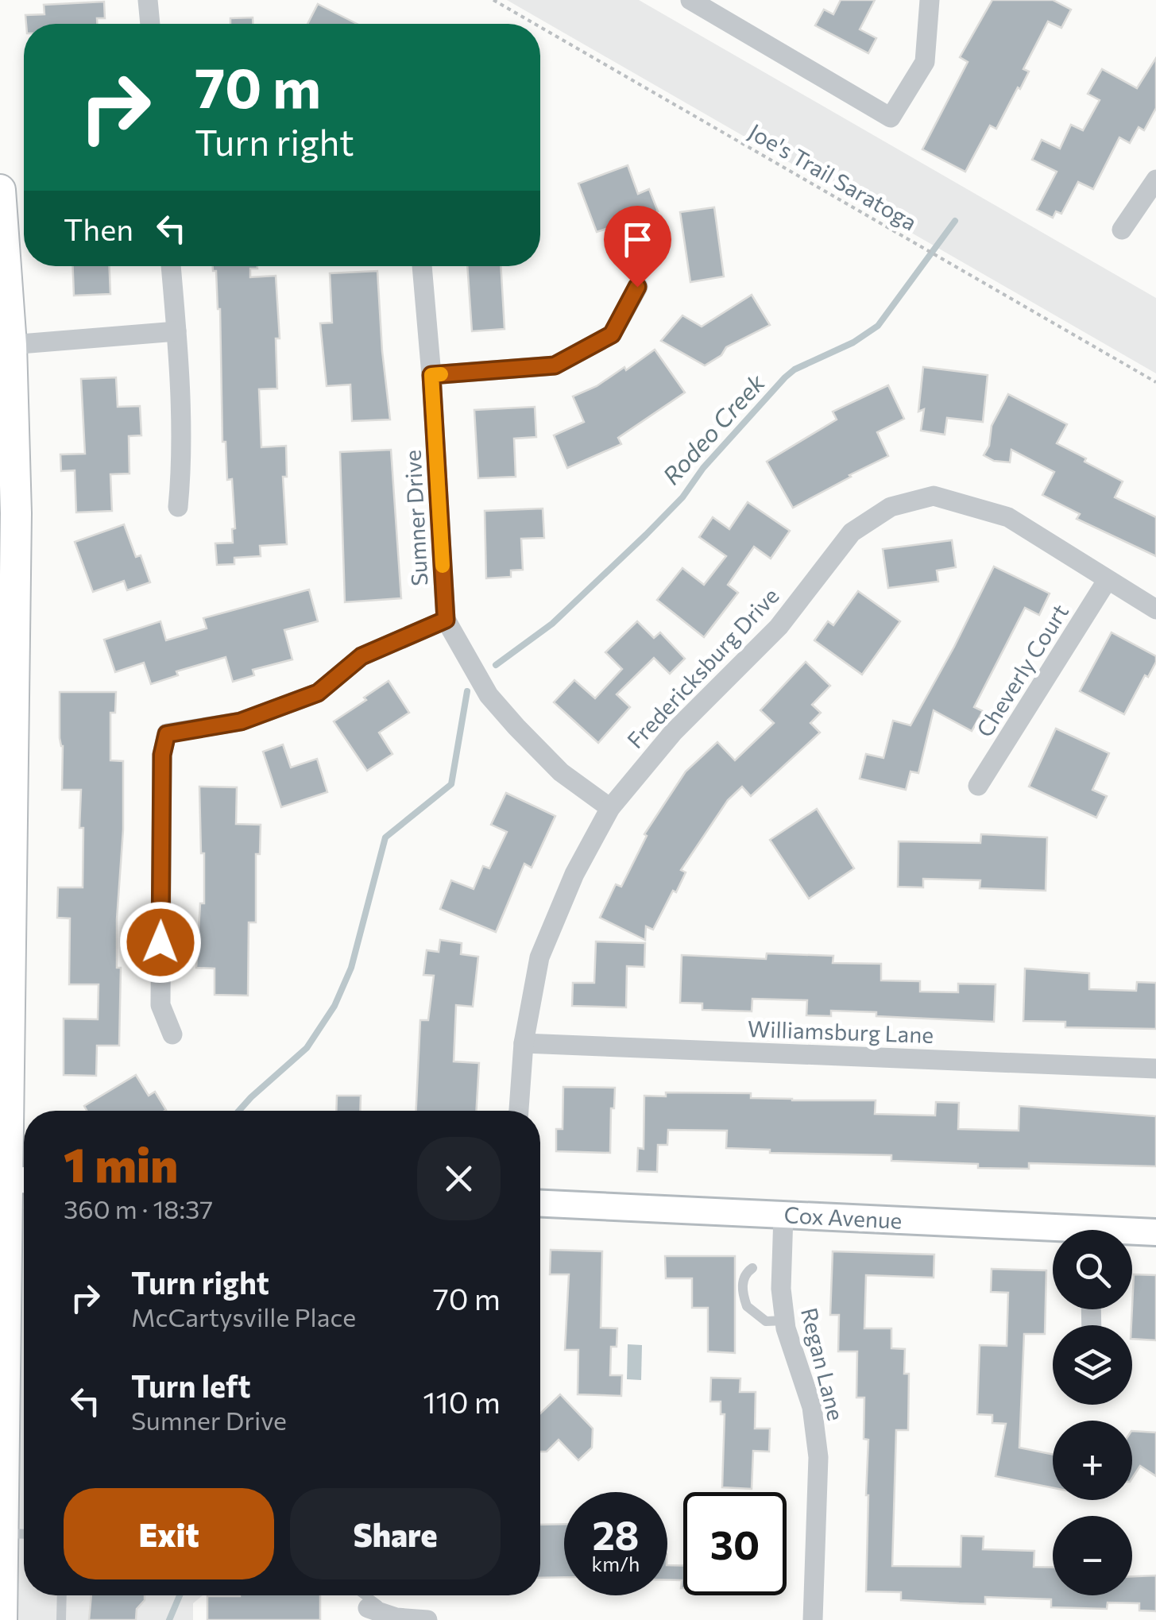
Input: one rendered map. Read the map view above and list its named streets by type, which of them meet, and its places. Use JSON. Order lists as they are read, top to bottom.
{
  "streets": {
    "main road": ["Cox Avenue"],
    "street": [
      "Sumner Drive",
      "Fredericksburg Drive",
      "Cheverly Court",
      "Williamsburg Lane",
      "Regan Lane"
    ],
    "path": ["Joe's Trail Saratoga"]
  },
  "crossings": [
    ["Sumner Drive", "Fredericksburg Drive"],
    ["Fredericksburg Drive", "Cheverly Court"],
    ["Fredericksburg Drive", "Williamsburg Lane"],
    ["Cox Avenue", "Regan Lane"]
  ],
  "water": ["Rodeo Creek"],
  "page": {
    "turn": ["70 m", "Turn right"],
    "then": "Then",
    "heading": ["1 min", "360 m · 18:37"],
    "map_buttons": ["+", "−"],
    "list": [
      {
        "name": "Turn right",
        "note": "McCartysville Place",
        "value": "70 m"
      },
      {
        "name": "Turn left",
        "note": "Sumner Drive",
        "value": "110 m"
      }
    ],
    "buttons": ["Exit", "Share"],
    "speed": "28 km/h",
    "limit": "30"
  }
}
